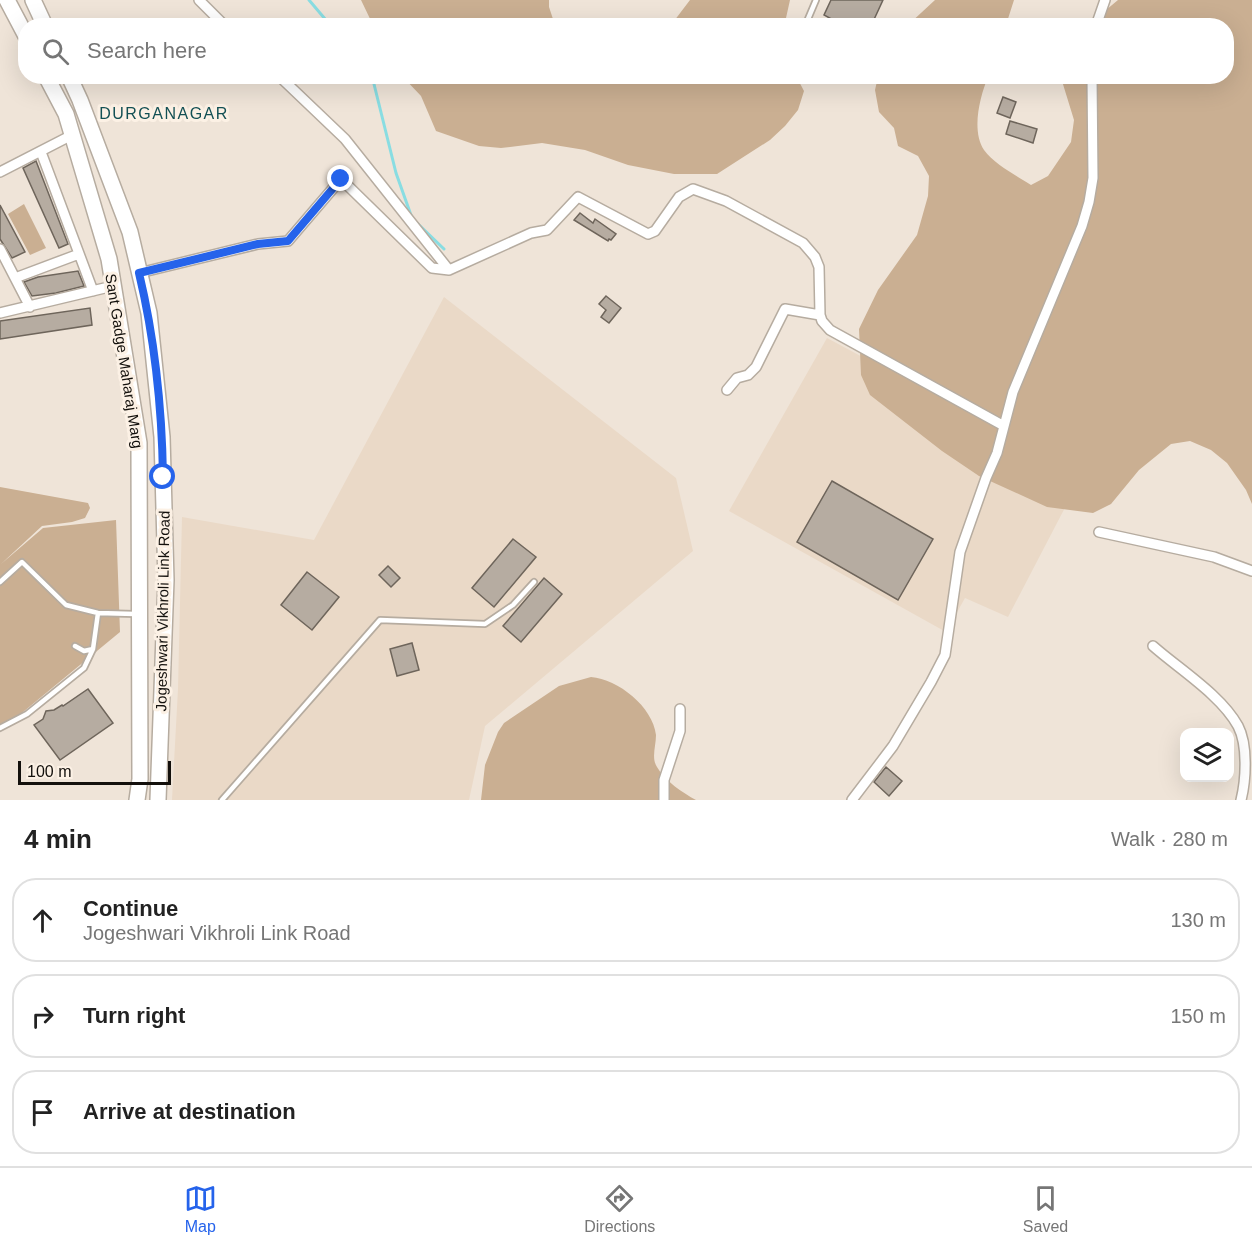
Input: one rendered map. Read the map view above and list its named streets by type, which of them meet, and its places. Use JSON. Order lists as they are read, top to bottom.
{
  "streets": {
    "main road": ["Sant Gadge Maharaj Marg", "Jogeshwari Vikhroli Link Road"]
  },
  "districts": ["DURGANAGAR"],
  "scale_bar": "100 m",
  "page": {
    "search": "Search here",
    "scale": "100 m",
    "heading": ["4 min", "Walk · 280 m"],
    "list": [
      ["Continue", "Jogeshwari Vikhroli Link Road", "130 m"],
      ["Turn right", "150 m"],
      "Arrive at destination"
    ],
    "nav": ["Map", "Directions", "Saved"]
  }
}
